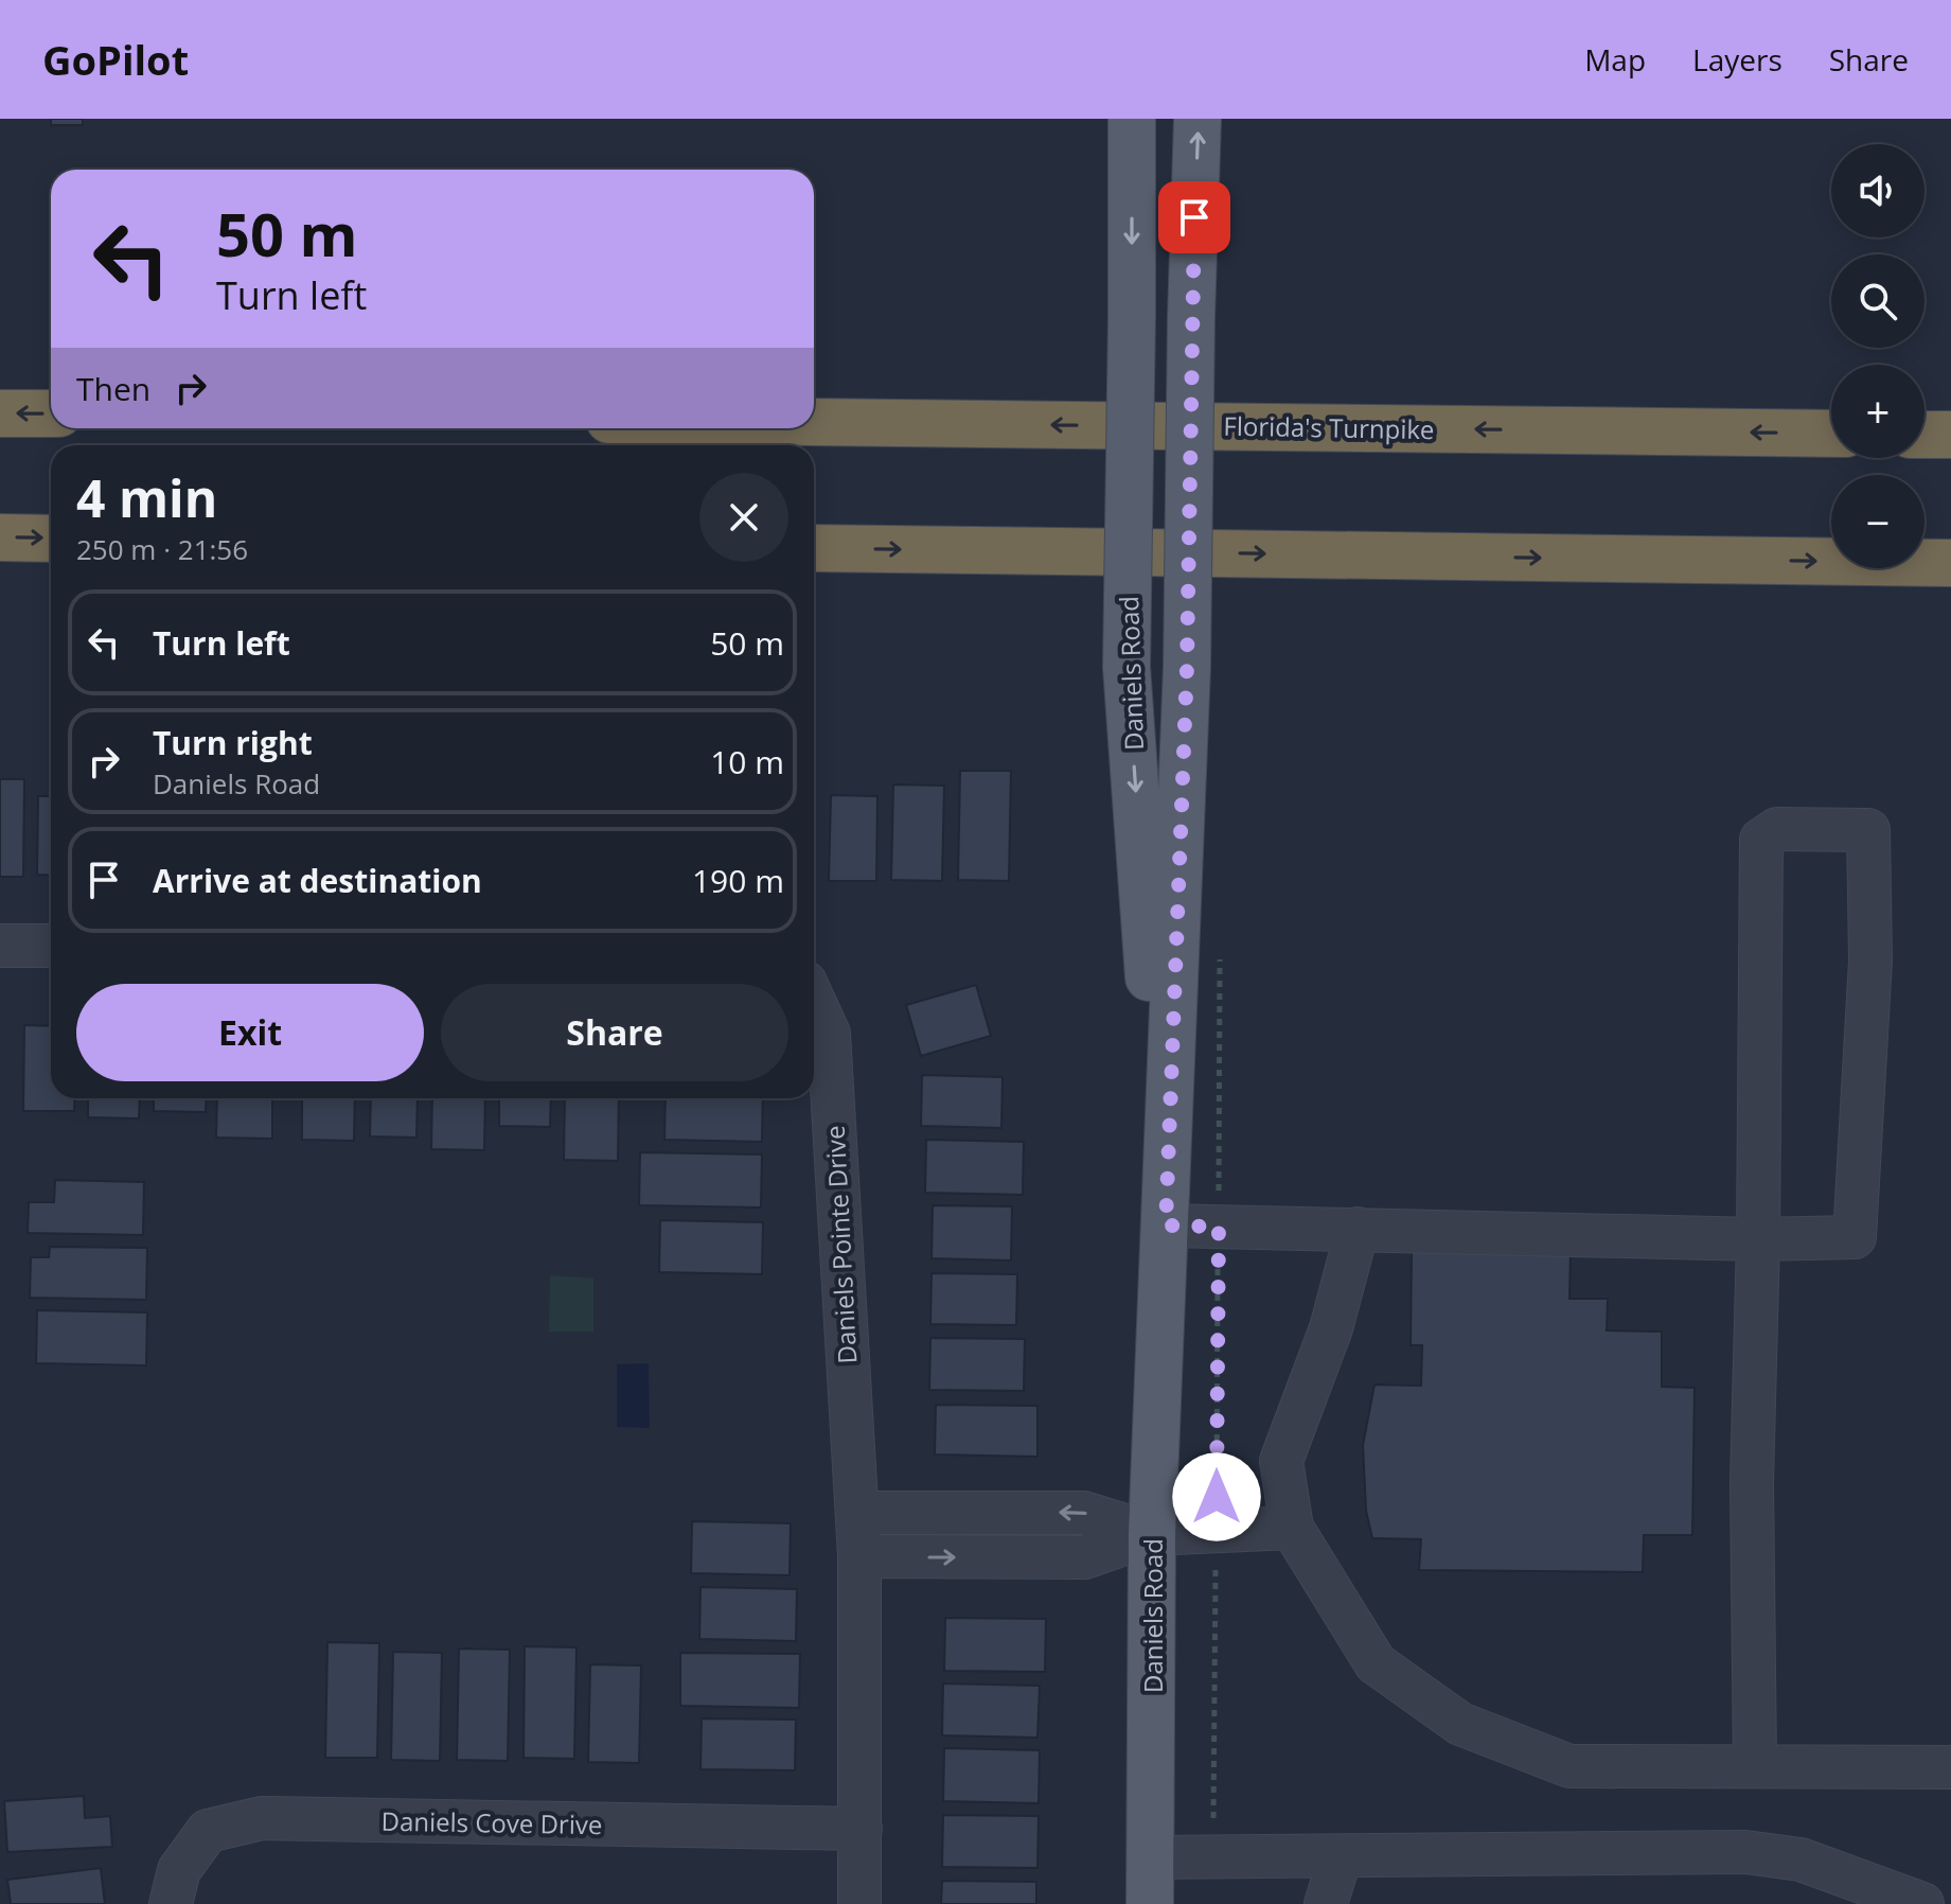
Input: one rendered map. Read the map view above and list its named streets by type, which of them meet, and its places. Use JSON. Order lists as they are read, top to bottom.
{
  "streets": {
    "highway": ["Florida's Turnpike"],
    "main road": ["Daniels Road"],
    "street": ["Daniels Pointe Drive", "Daniels Cove Drive"]
  },
  "page": {
    "header": "GoPilot",
    "nav": ["Map", "Layers", "Share"],
    "map_buttons": ["+", "−"],
    "turn": ["50 m", "Turn left"],
    "then": "Then",
    "heading": ["4 min", "250 m · 21:56"],
    "list": [
      {
        "name": "Turn left",
        "value": "50 m"
      },
      {
        "name": "Turn right",
        "note": "Daniels Road",
        "value": "10 m"
      },
      {
        "name": "Arrive at destination",
        "value": "190 m"
      }
    ],
    "buttons": ["Exit", "Share"]
  }
}
